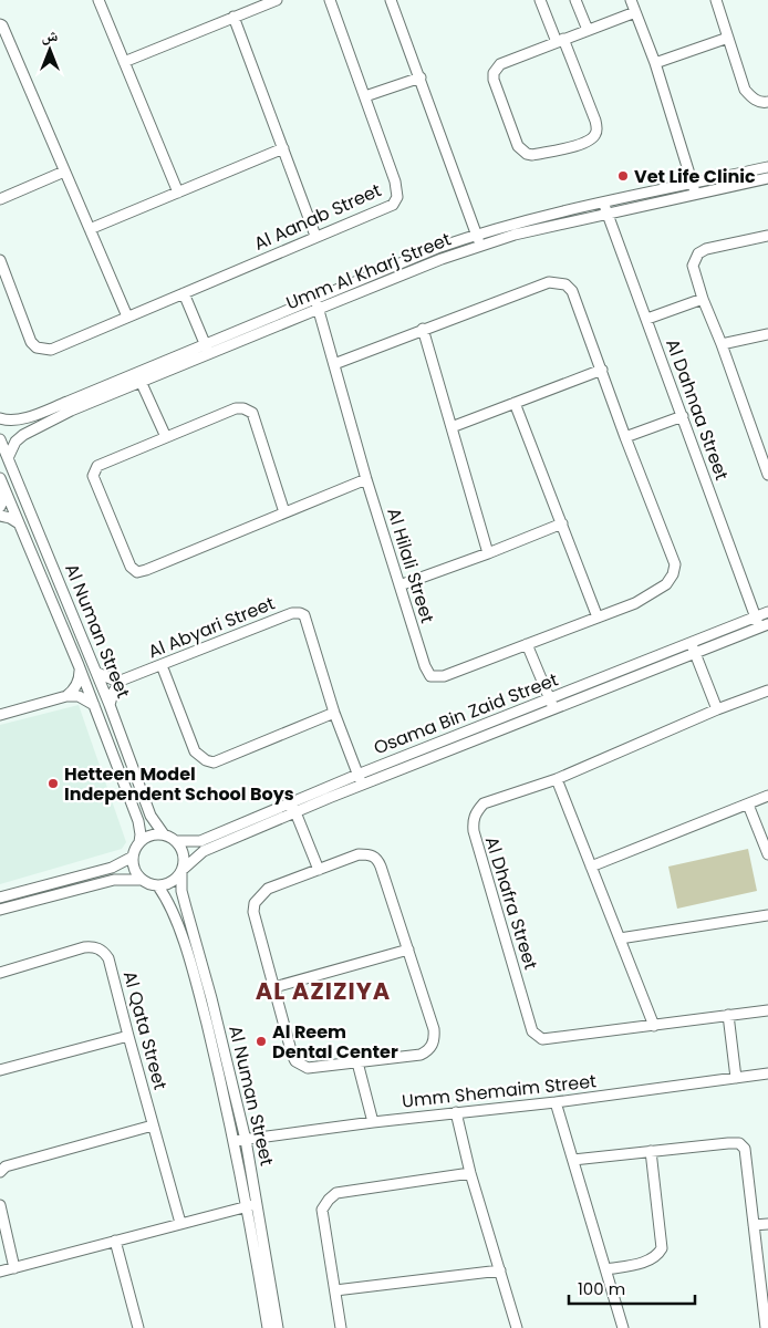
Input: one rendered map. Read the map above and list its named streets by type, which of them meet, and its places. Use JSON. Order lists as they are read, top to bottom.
{
  "streets": {
    "street": [
      "Al Aanab Street",
      "Umm Al Kharj Street",
      "Al Dahnaa Street",
      "Al Hilali Street",
      "Al Abyari Street",
      "Al Numan Street",
      "Osama Bin Zaid Street",
      "Al Dhafra Street",
      "Al Qata Street",
      "Umm Shemaim Street"
    ]
  },
  "crossings": [
    ["Umm Al Kharj Street", "Al Dahnaa Street"],
    ["Umm Al Kharj Street", "Al Hilali Street"],
    ["Umm Al Kharj Street", "Al Numan Street"],
    ["Al Dahnaa Street", "Osama Bin Zaid Street"],
    ["Al Abyari Street", "Osama Bin Zaid Street"],
    ["Al Numan Street", "Osama Bin Zaid Street"],
    ["Al Numan Street", "Umm Shemaim Street"]
  ],
  "districts": ["AL AZIZIYA"],
  "places": ["Vet Life Clinic", "Hetteen Model Independent School Boys", "Al Reem Dental Center"],
  "scale_bar": "100 m",
  "north": "top"
}
